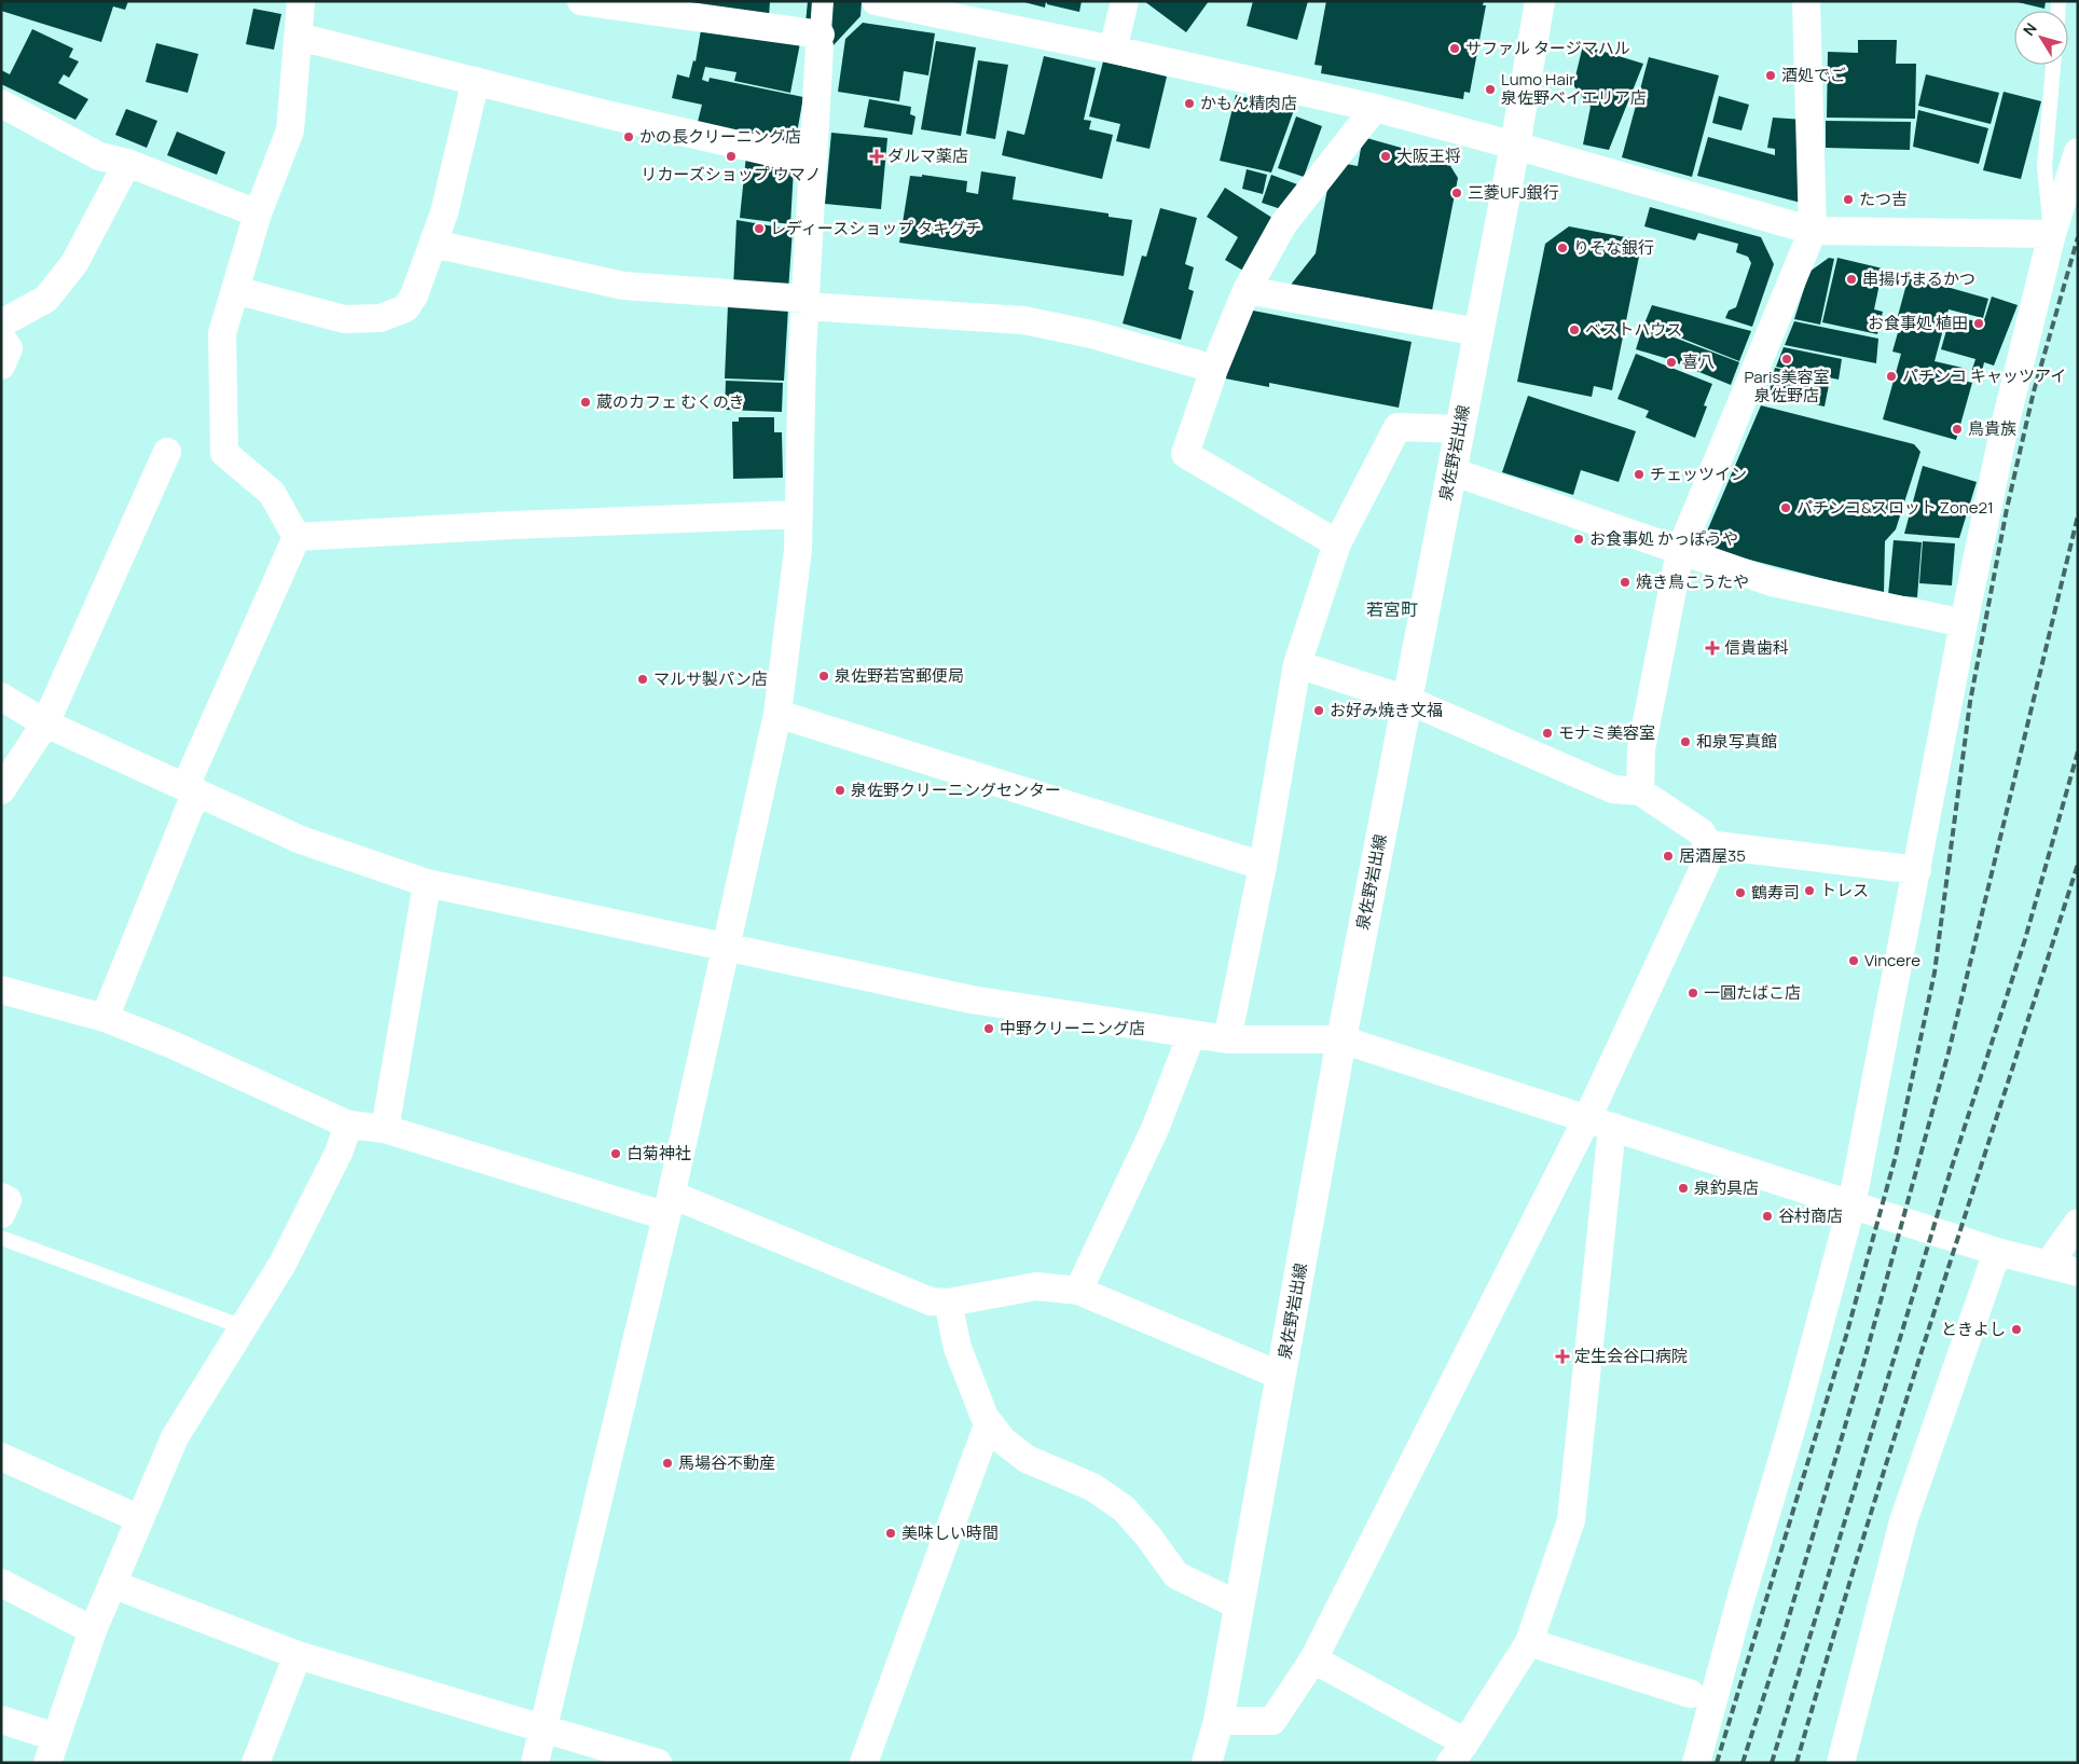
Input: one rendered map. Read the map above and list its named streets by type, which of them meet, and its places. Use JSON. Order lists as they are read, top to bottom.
{
  "streets": {
    "main road": ["泉佐野岩出線"]
  },
  "districts": ["若宮町"],
  "places": {
    "other": [
      "サファル タージマハル",
      "酒処でご",
      "Lumo Hair 泉佐野ベイエリア店",
      "かもん精肉店",
      "かの長クリーニング店",
      "リカーズショップ ウマノ",
      "大阪王将",
      "三菱UFJ銀行",
      "たつ吉",
      "レディースショップ タキグチ",
      "りそな銀行",
      "串揚げまるかつ",
      "お食事処 植田",
      "ベストハウス",
      "Paris美容室 泉佐野店",
      "喜八",
      "パチンコ キャッツアイ",
      "蔵のカフェ むくのき",
      "鳥貴族",
      "チェッツイン",
      "パチンコ&スロット Zone21",
      "お食事処 かっぽうや",
      "焼き鳥こうたや",
      "泉佐野若宮郵便局",
      "マルサ製パン店",
      "お好み焼き文福",
      "モナミ美容室",
      "和泉写真館",
      "泉佐野クリーニングセンター",
      "居酒屋35",
      "トレス",
      "鶴寿司",
      "Vincere",
      "一圓たばこ店",
      "中野クリーニング店",
      "白菊神社",
      "泉釣具店",
      "谷村商店",
      "ときよし",
      "馬場谷不動産",
      "美味しい時間"
    ],
    "health": ["ダルマ薬店", "信貴歯科", "定生会谷口病院"]
  },
  "north": "top left"
}
